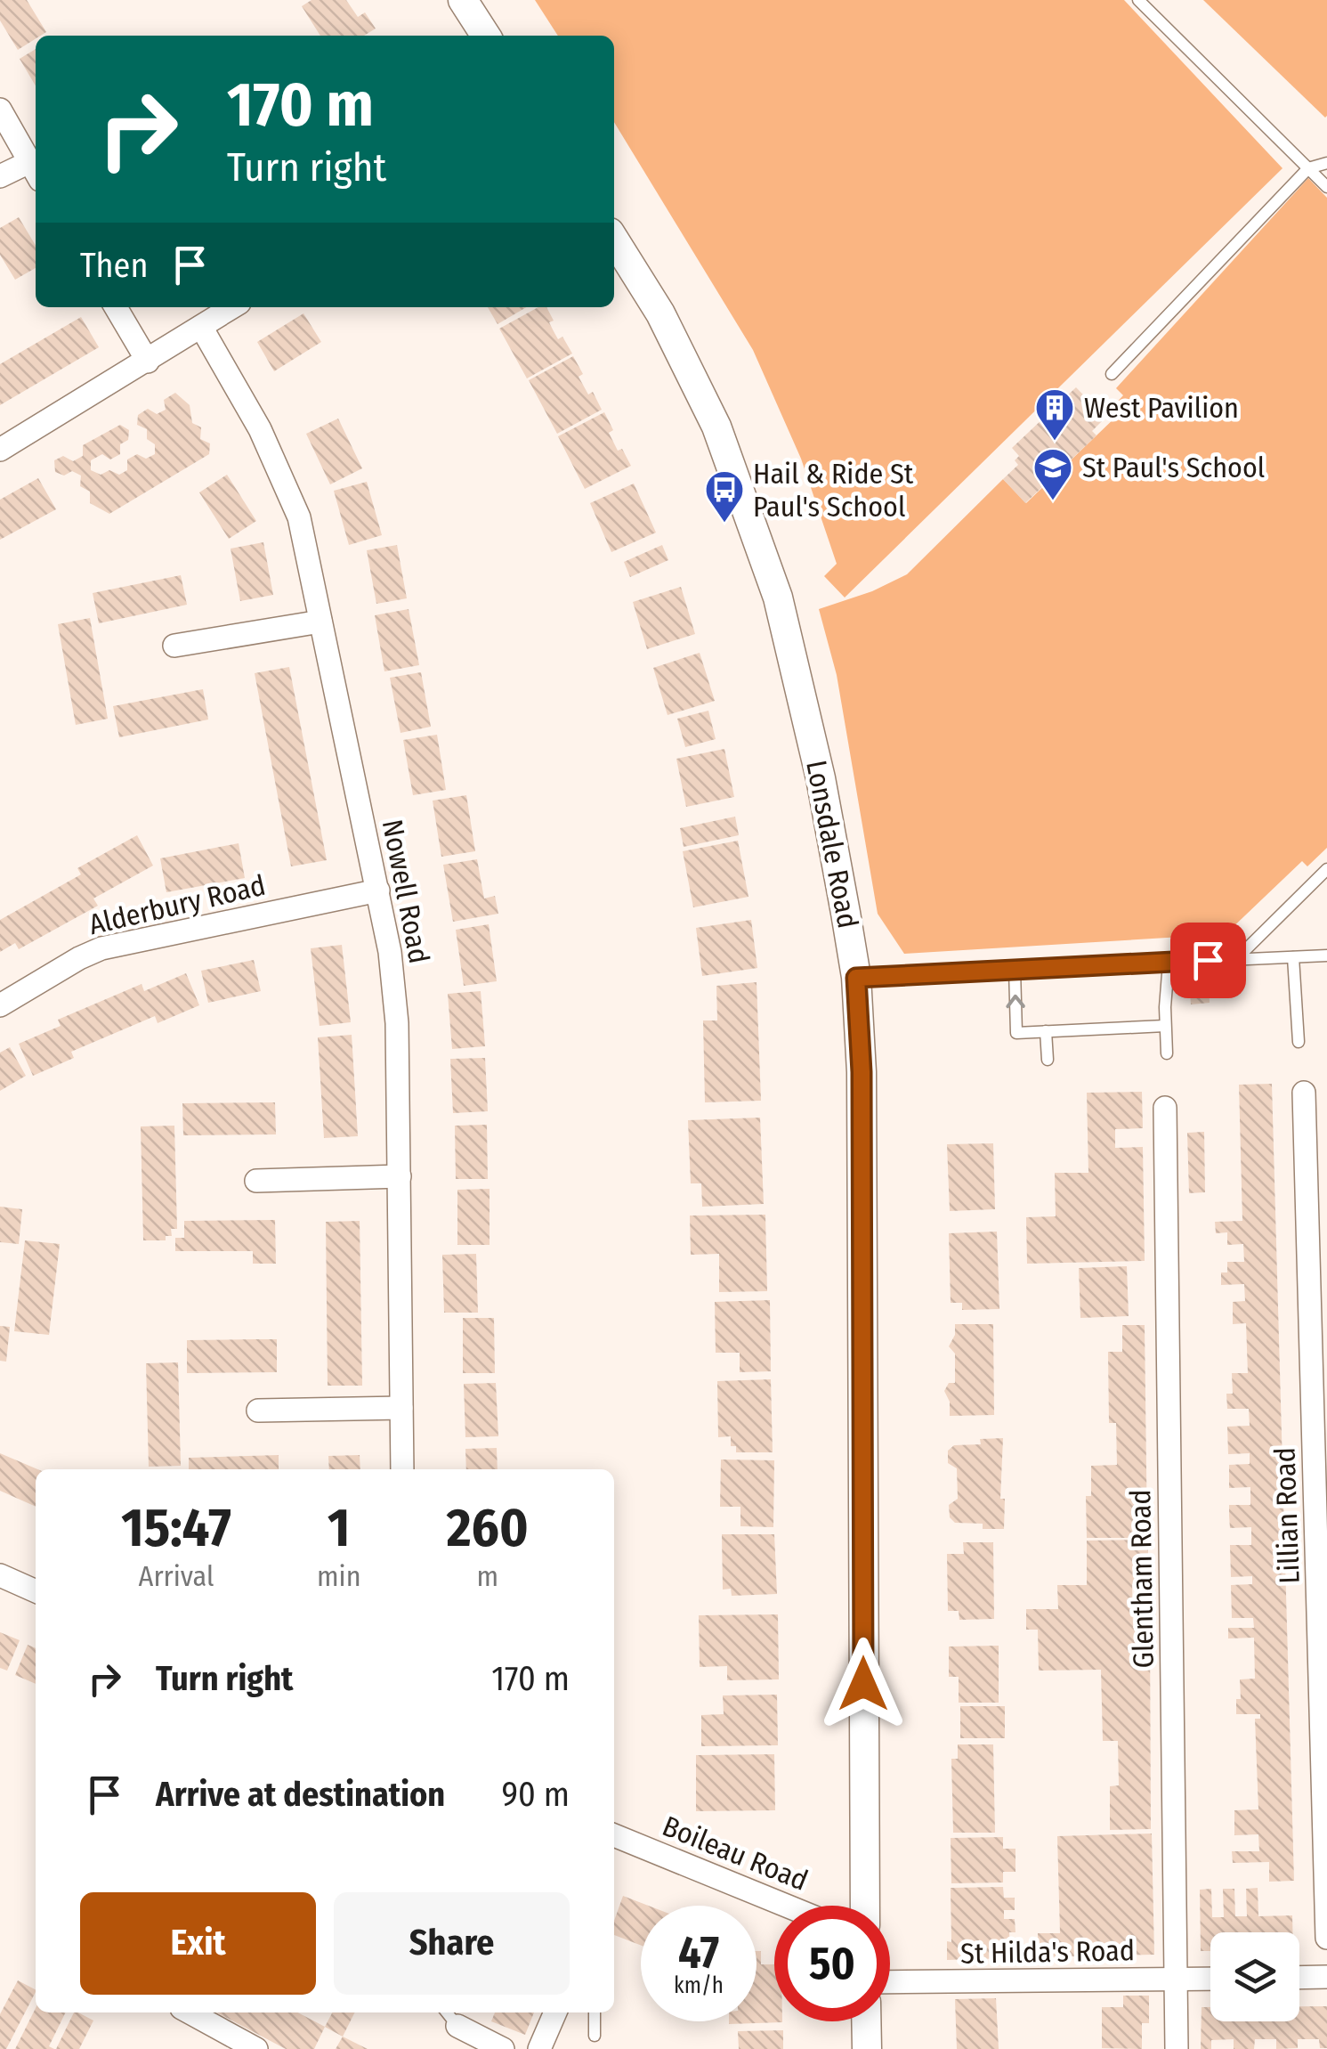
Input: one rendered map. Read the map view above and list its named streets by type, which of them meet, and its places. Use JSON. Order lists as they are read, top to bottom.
{
  "streets": {
    "main road": ["Lonsdale Road"],
    "street": [
      "Nowell Road",
      "Alderbury Road",
      "Lillian Road",
      "Glentham Road",
      "Boileau Road",
      "St Hilda's Road"
    ]
  },
  "crossings": [
    ["Nowell Road", "Alderbury Road"],
    ["Glentham Road", "St Hilda's Road"]
  ],
  "places": {
    "building": ["West Pavilion"],
    "school or university": ["St Paul's School"],
    "bus stop": ["Hail & Ride St Paul's School"]
  },
  "page": {
    "turn": ["170 m", "Turn right"],
    "then": "Then",
    "eta": [
      "15:47",
      "Arrival",
      "1",
      "min",
      "260",
      "m"
    ],
    "list": [
      {
        "name": "Turn right",
        "value": "170 m"
      },
      {
        "name": "Arrive at destination",
        "value": "90 m"
      }
    ],
    "buttons": ["Exit", "Share"],
    "speed": "47 km/h",
    "limit": "50"
  }
}
